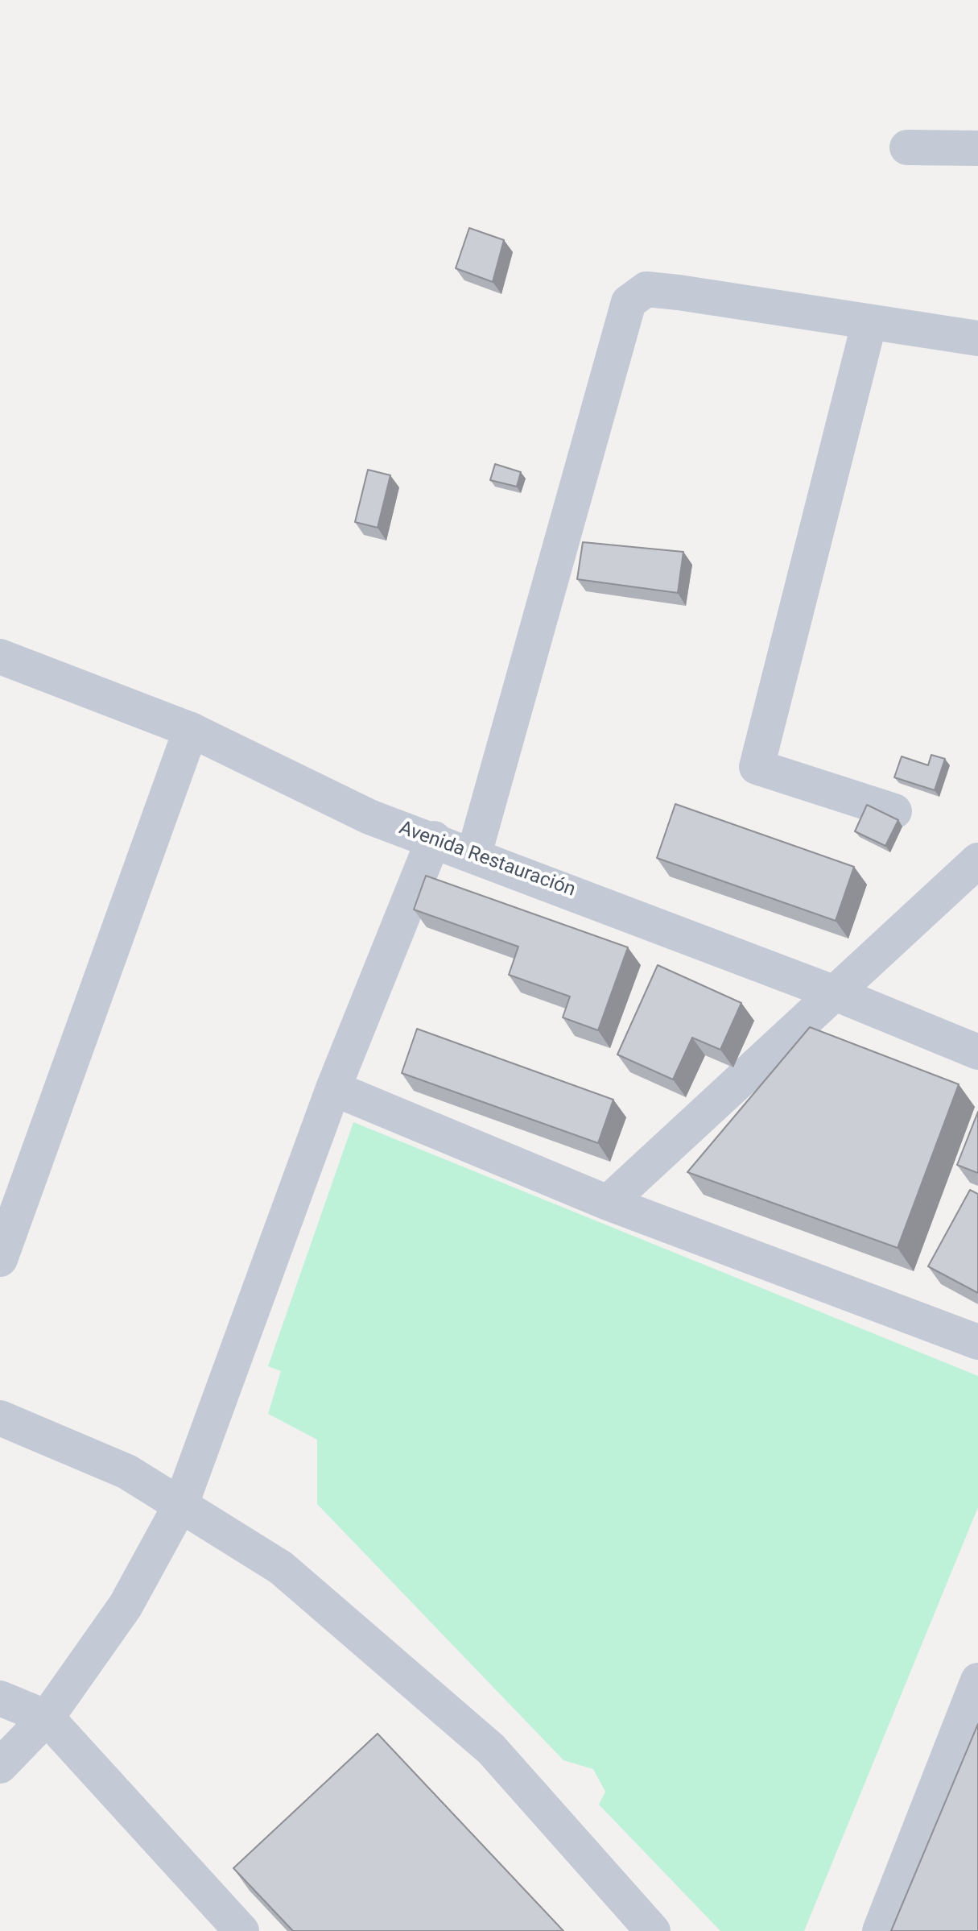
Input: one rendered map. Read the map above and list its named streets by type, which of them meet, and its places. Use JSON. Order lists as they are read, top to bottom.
{
  "streets": {
    "street": ["Avenida Restauración"]
  }
}
